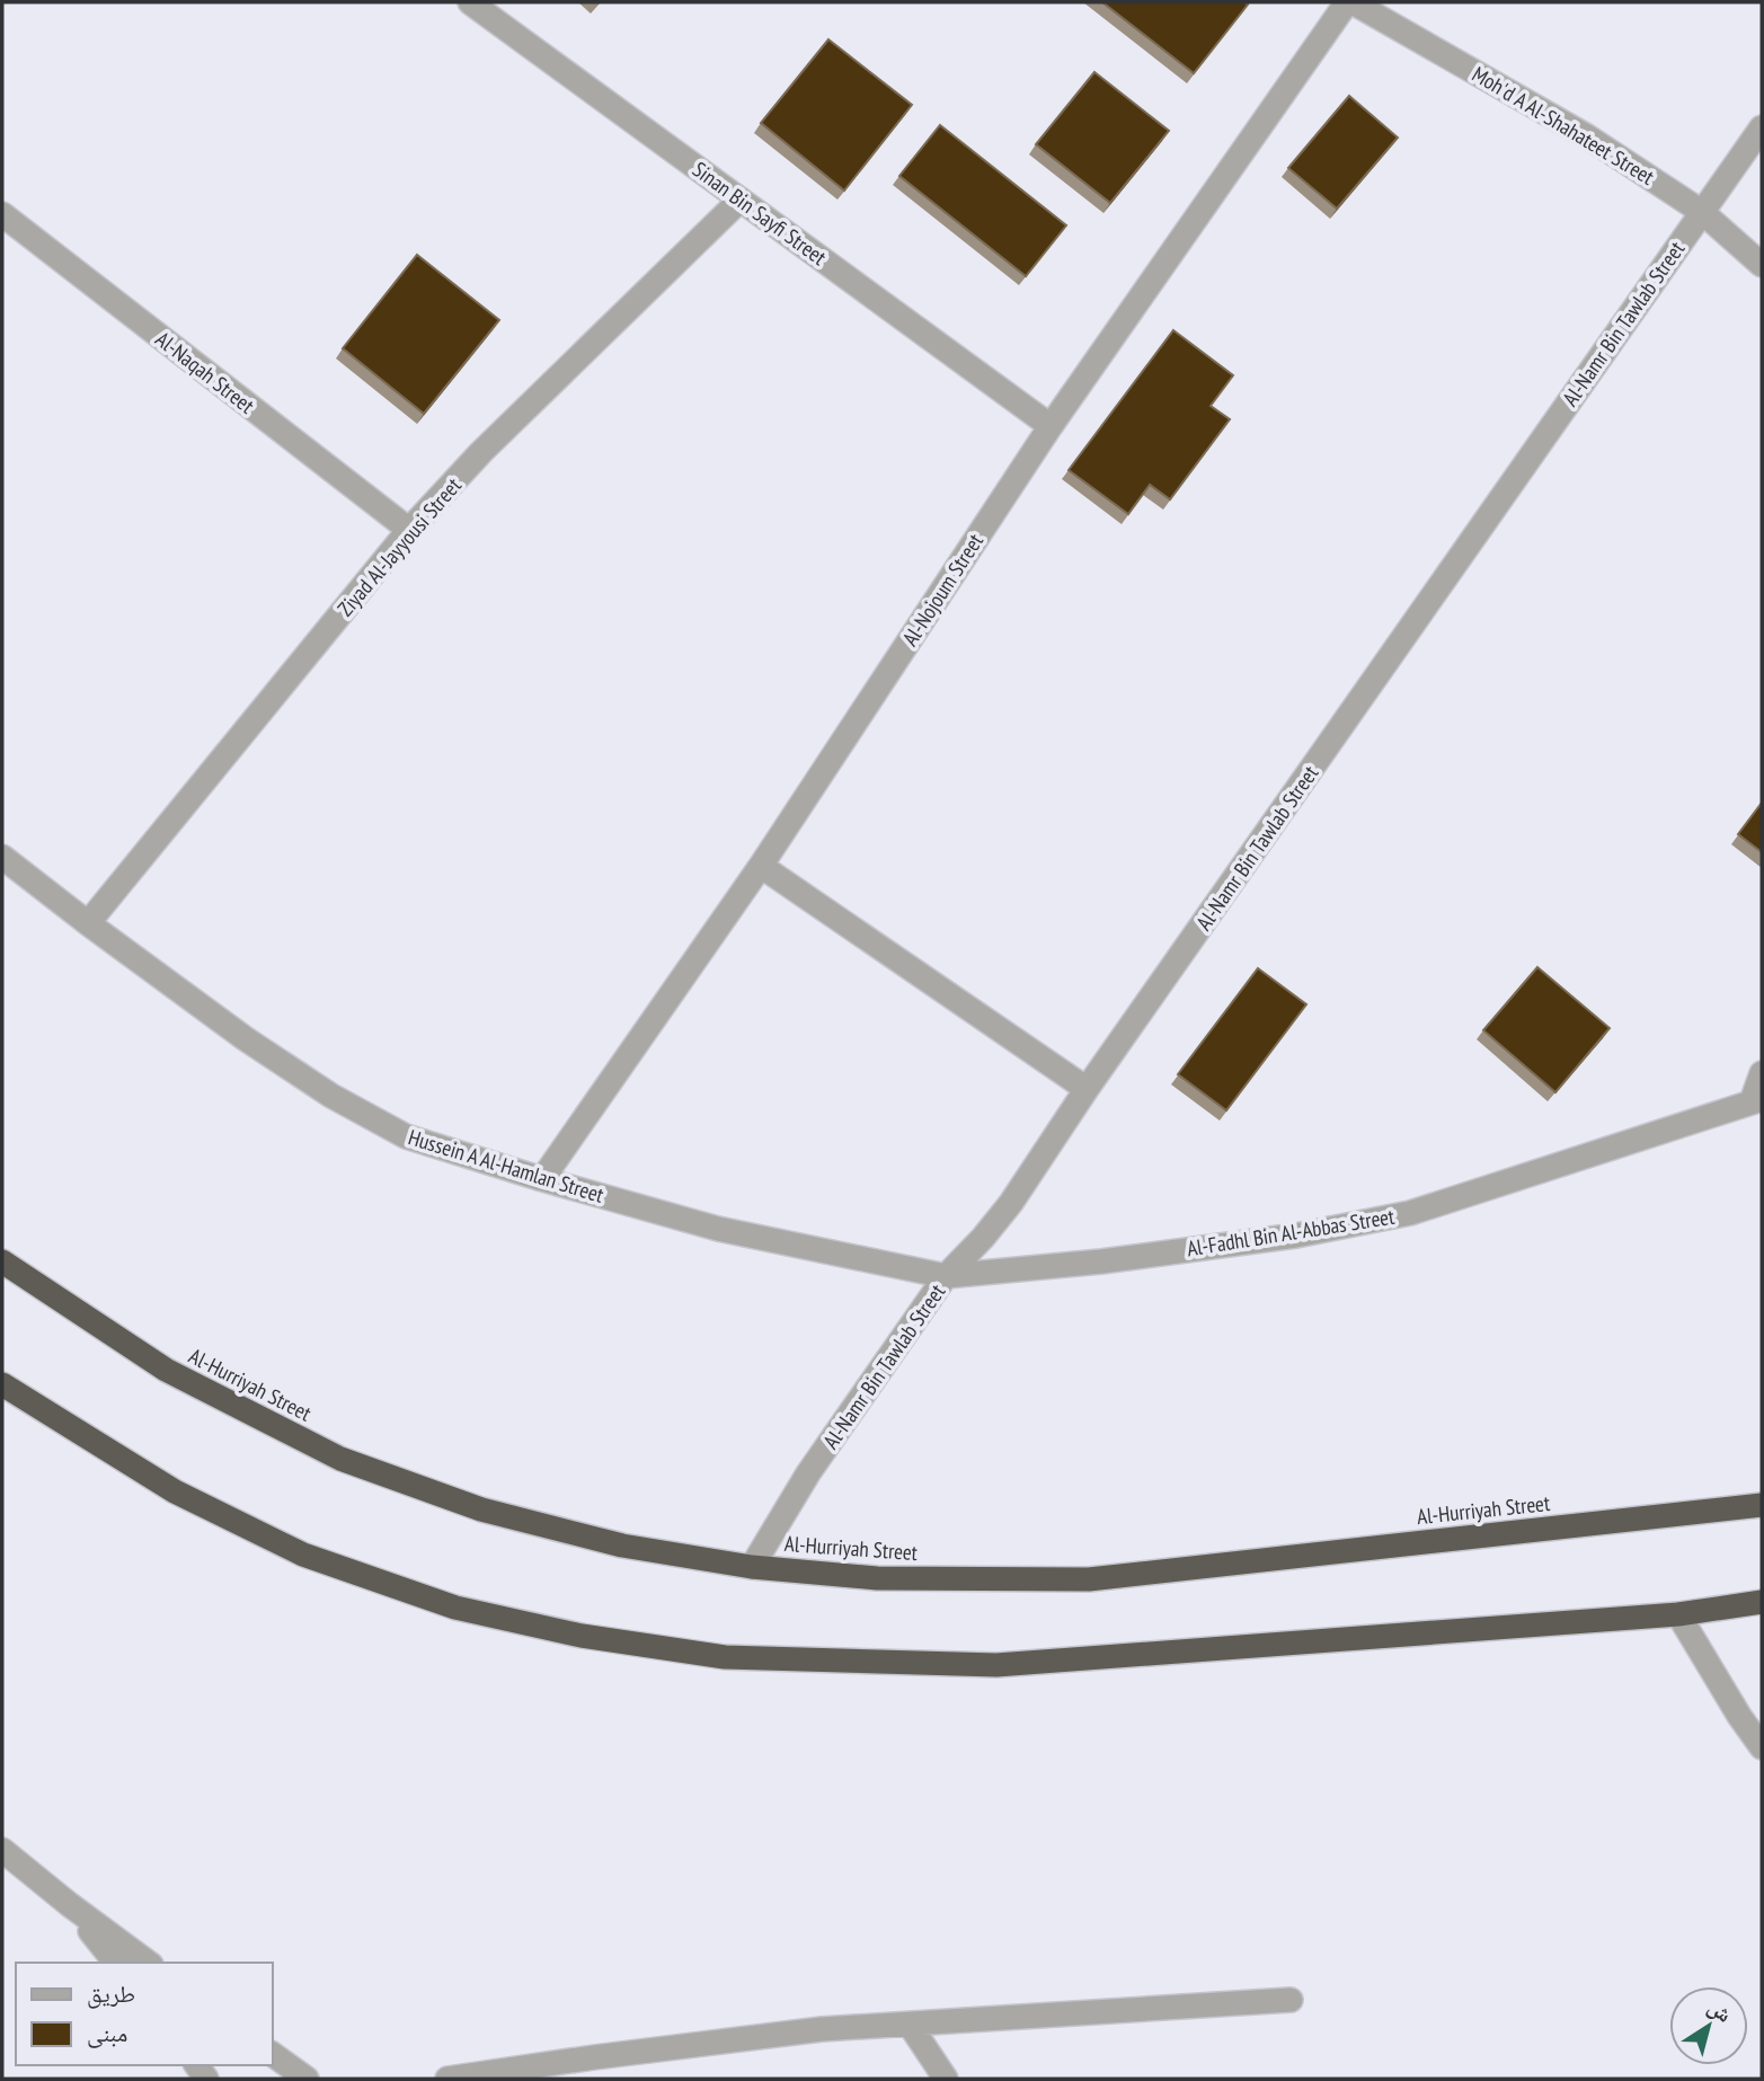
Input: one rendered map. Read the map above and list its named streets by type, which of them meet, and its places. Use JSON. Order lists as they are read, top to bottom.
{
  "streets": {
    "highway": ["Al-Hurriyah Street"],
    "street": [
      "Moh'd A Al-Shahateet Street",
      "Sinan Bin Sayfi Street",
      "Al-Namr Bin Tawlab Street",
      "Al-Naqah Street",
      "Ziyad Al-Jayyousi Street",
      "Al-Nojoum Street",
      "Hussein A Al-Hamlan Street",
      "Al-Fadhl Bin Al-Abbas Street"
    ]
  },
  "crossings": [
    ["Moh'd A Al-Shahateet Street", "Al-Namr Bin Tawlab Street"],
    ["Moh'd A Al-Shahateet Street", "Al-Nojoum Street"],
    ["Sinan Bin Sayfi Street", "Ziyad Al-Jayyousi Street"],
    ["Sinan Bin Sayfi Street", "Al-Nojoum Street"],
    ["Al-Namr Bin Tawlab Street", "Hussein A Al-Hamlan Street"],
    ["Al-Namr Bin Tawlab Street", "Al-Fadhl Bin Al-Abbas Street"],
    ["Al-Namr Bin Tawlab Street", "Al-Hurriyah Street"],
    ["Al-Naqah Street", "Ziyad Al-Jayyousi Street"],
    ["Ziyad Al-Jayyousi Street", "Hussein A Al-Hamlan Street"],
    ["Al-Nojoum Street", "Hussein A Al-Hamlan Street"],
    ["Hussein A Al-Hamlan Street", "Al-Fadhl Bin Al-Abbas Street"]
  ],
  "legend": ["طريق", "مبنى"],
  "north": "top right"
}
